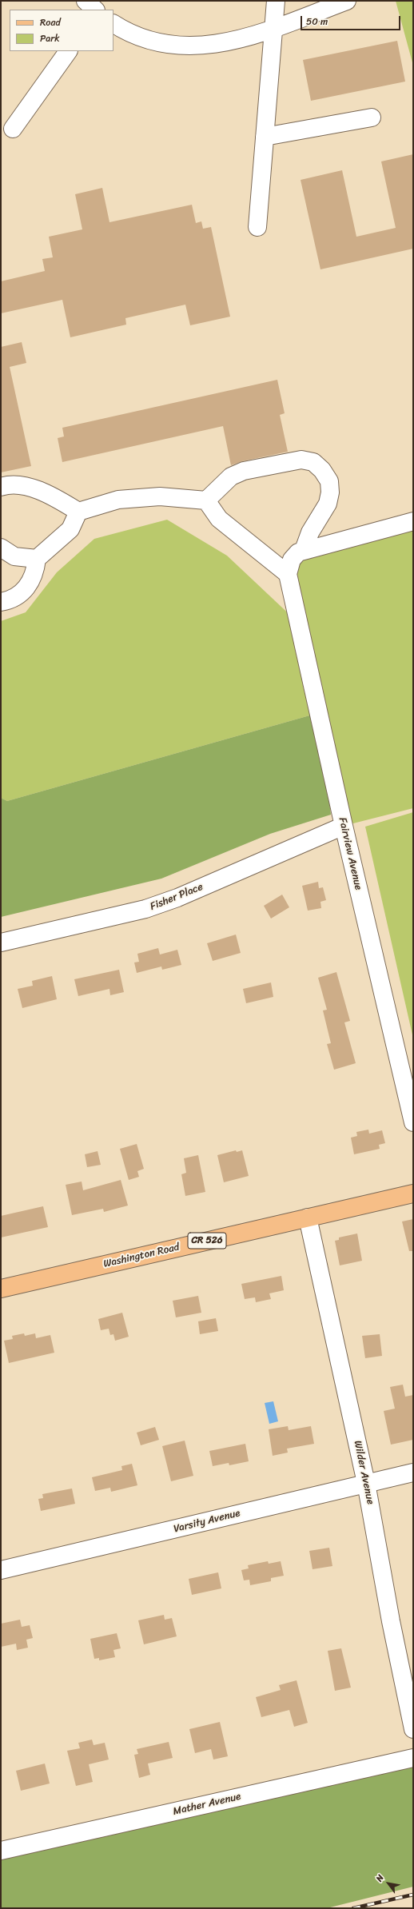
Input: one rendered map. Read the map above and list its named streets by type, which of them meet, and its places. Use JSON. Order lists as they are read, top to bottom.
{
  "streets": {
    "main road": ["CR 526", "Washington Road"],
    "street": [
      "Fairview Avenue",
      "Fisher Place",
      "Wilder Avenue",
      "Varsity Avenue",
      "Mather Avenue"
    ]
  },
  "crossings": [
    ["Fairview Avenue", "Fisher Place"],
    ["Washington Road", "Wilder Avenue"],
    ["Wilder Avenue", "Varsity Avenue"]
  ],
  "legend": ["Road", "Park"],
  "scale_bar": "50 m",
  "north": "top left"
}
